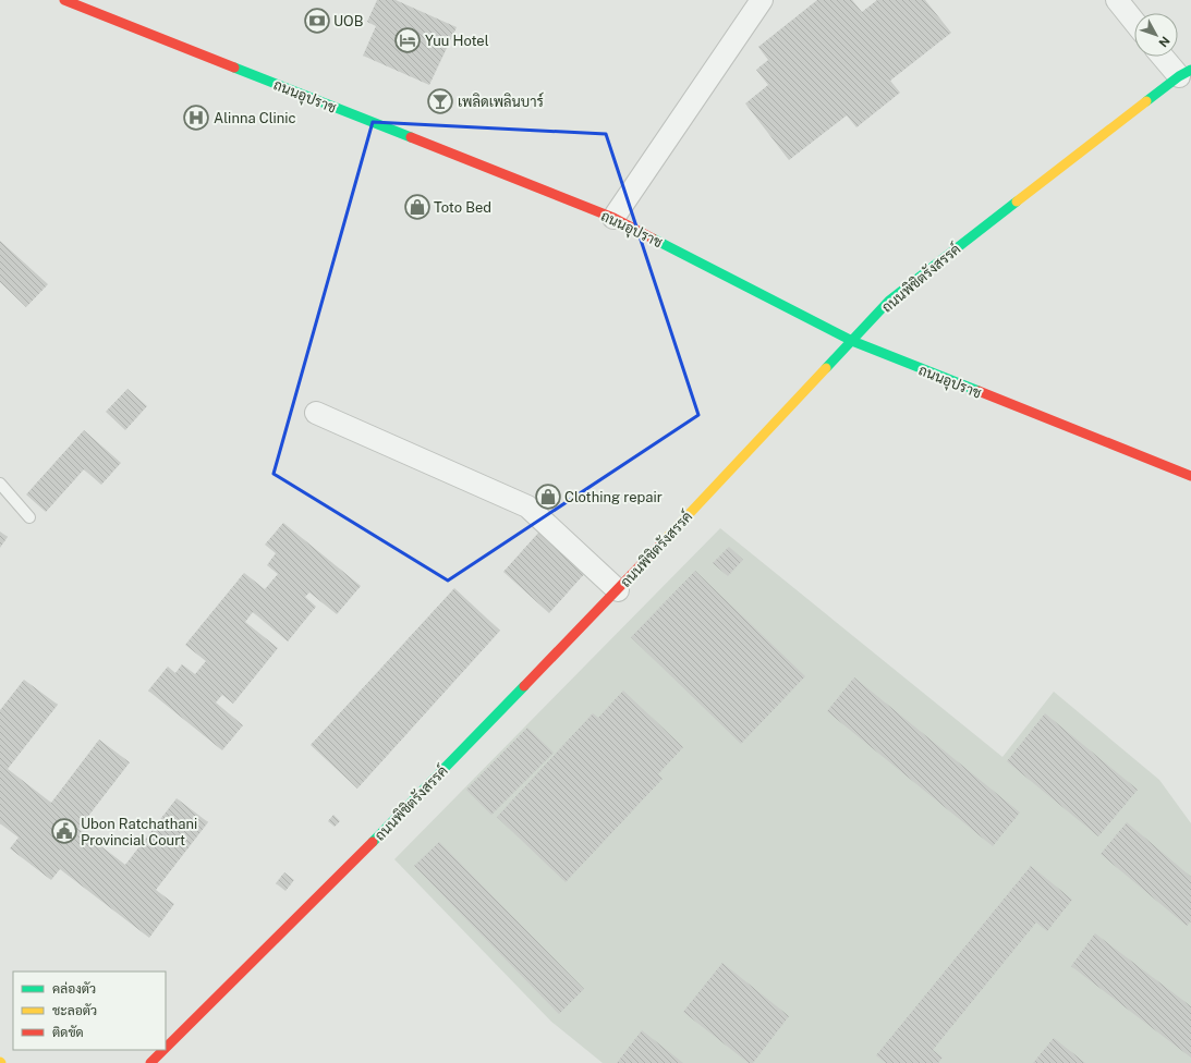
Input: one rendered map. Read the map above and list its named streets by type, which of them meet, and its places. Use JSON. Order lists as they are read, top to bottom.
{
  "streets": {
    "street": ["ถนนอุปราช", "ถนนพิชิตรังสรรค์"]
  },
  "crossings": [
    ["ถนนอุปราช", "ถนนพิชิตรังสรรค์"]
  ],
  "places": {
    "bank": ["UOB"],
    "hotel": ["Yuu Hotel"],
    "bar": ["เพลิดเพลินบาร์"],
    "hospital": ["Alinna Clinic"],
    "shop": ["Toto Bed", "Clothing repair"],
    "public building": ["Ubon Ratchathani Provincial Court"]
  },
  "legend": ["คล่องตัว", "ชะลอตัว", "ติดขัด"],
  "north": "bottom right"
}
